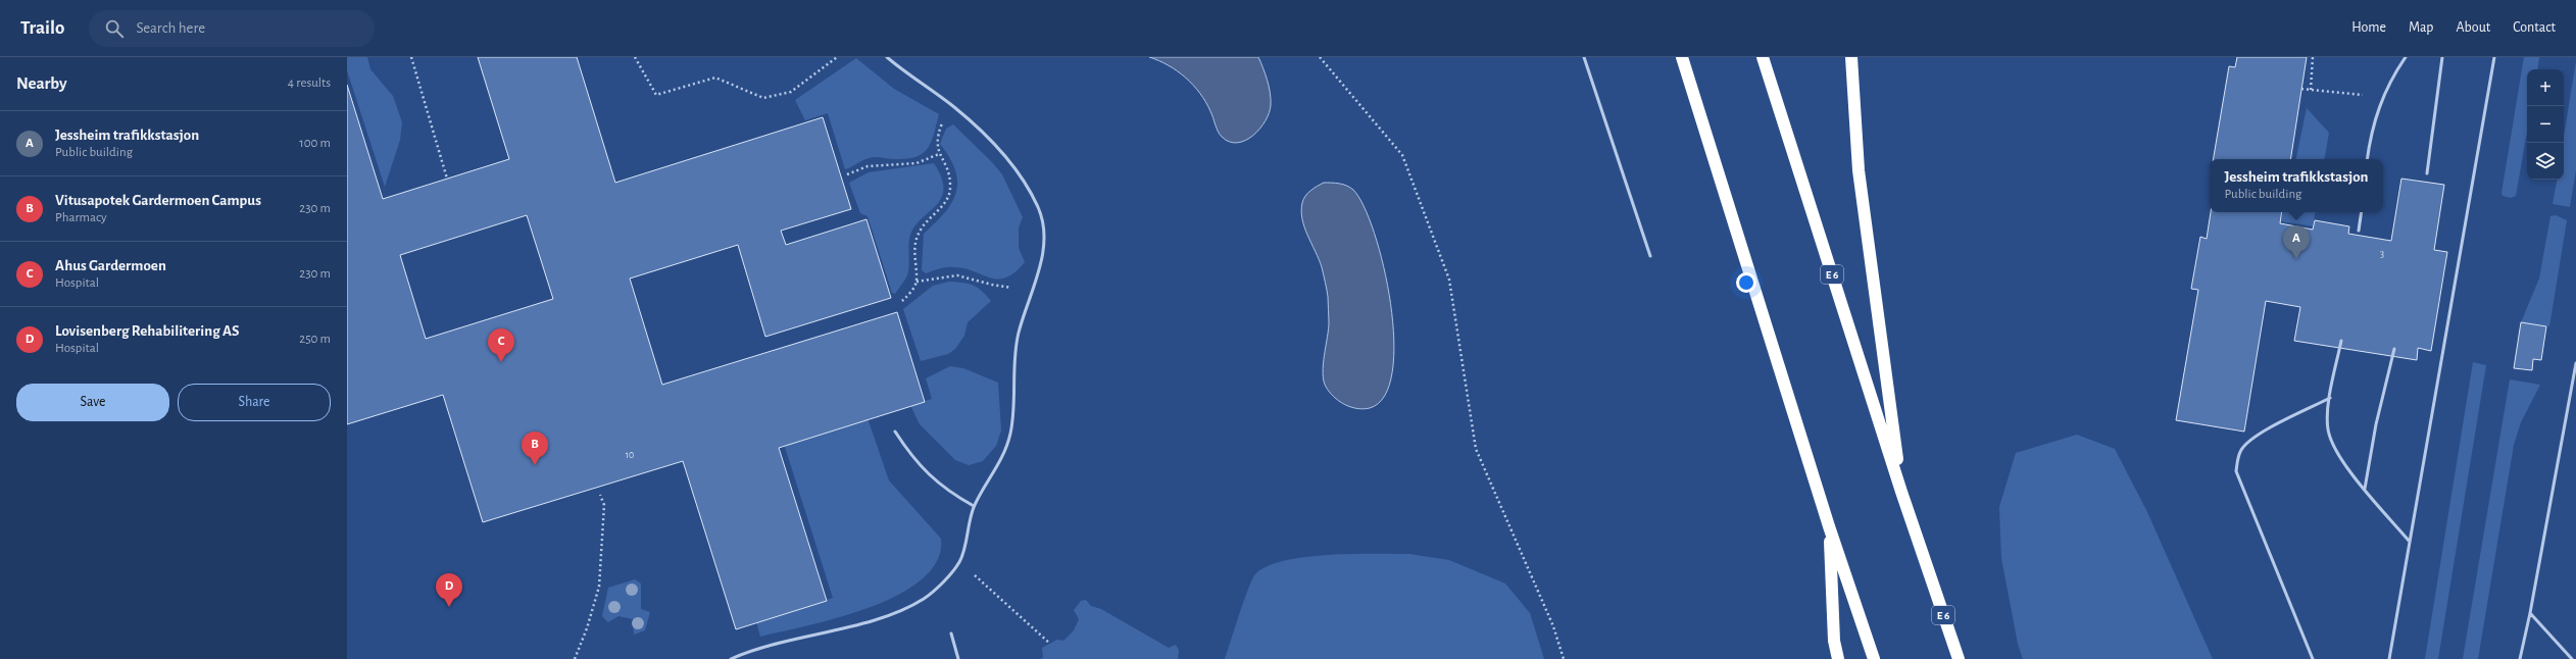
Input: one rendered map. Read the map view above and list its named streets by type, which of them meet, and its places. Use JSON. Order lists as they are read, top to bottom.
{
  "streets": {
    "highway": ["E 6"]
  },
  "house_numbers": ["3", "10"],
  "page": {
    "header": "Trailo",
    "search": "Search here",
    "nav": [
      "Home",
      "Map",
      "About",
      "Contact"
    ],
    "heading": ["Nearby", "4 results"],
    "map_buttons": ["+", "−"],
    "list": [
      {
        "mark": "A",
        "name": "Jessheim trafikkstasjon",
        "note": "Public building",
        "value": "100 m"
      },
      {
        "mark": "B",
        "name": "Vitusapotek Gardermoen Campus",
        "note": "Pharmacy",
        "value": "230 m"
      },
      {
        "mark": "C",
        "name": "Ahus Gardermoen",
        "note": "Hospital",
        "value": "230 m"
      },
      {
        "mark": "D",
        "name": "Lovisenberg Rehabilitering AS",
        "note": "Hospital",
        "value": "250 m"
      }
    ],
    "popup": ["Jessheim trafikkstasjon", "Public building"],
    "pins": [
      "A",
      "C",
      "B",
      "D"
    ],
    "buttons": ["Save", "Share"]
  }
}
